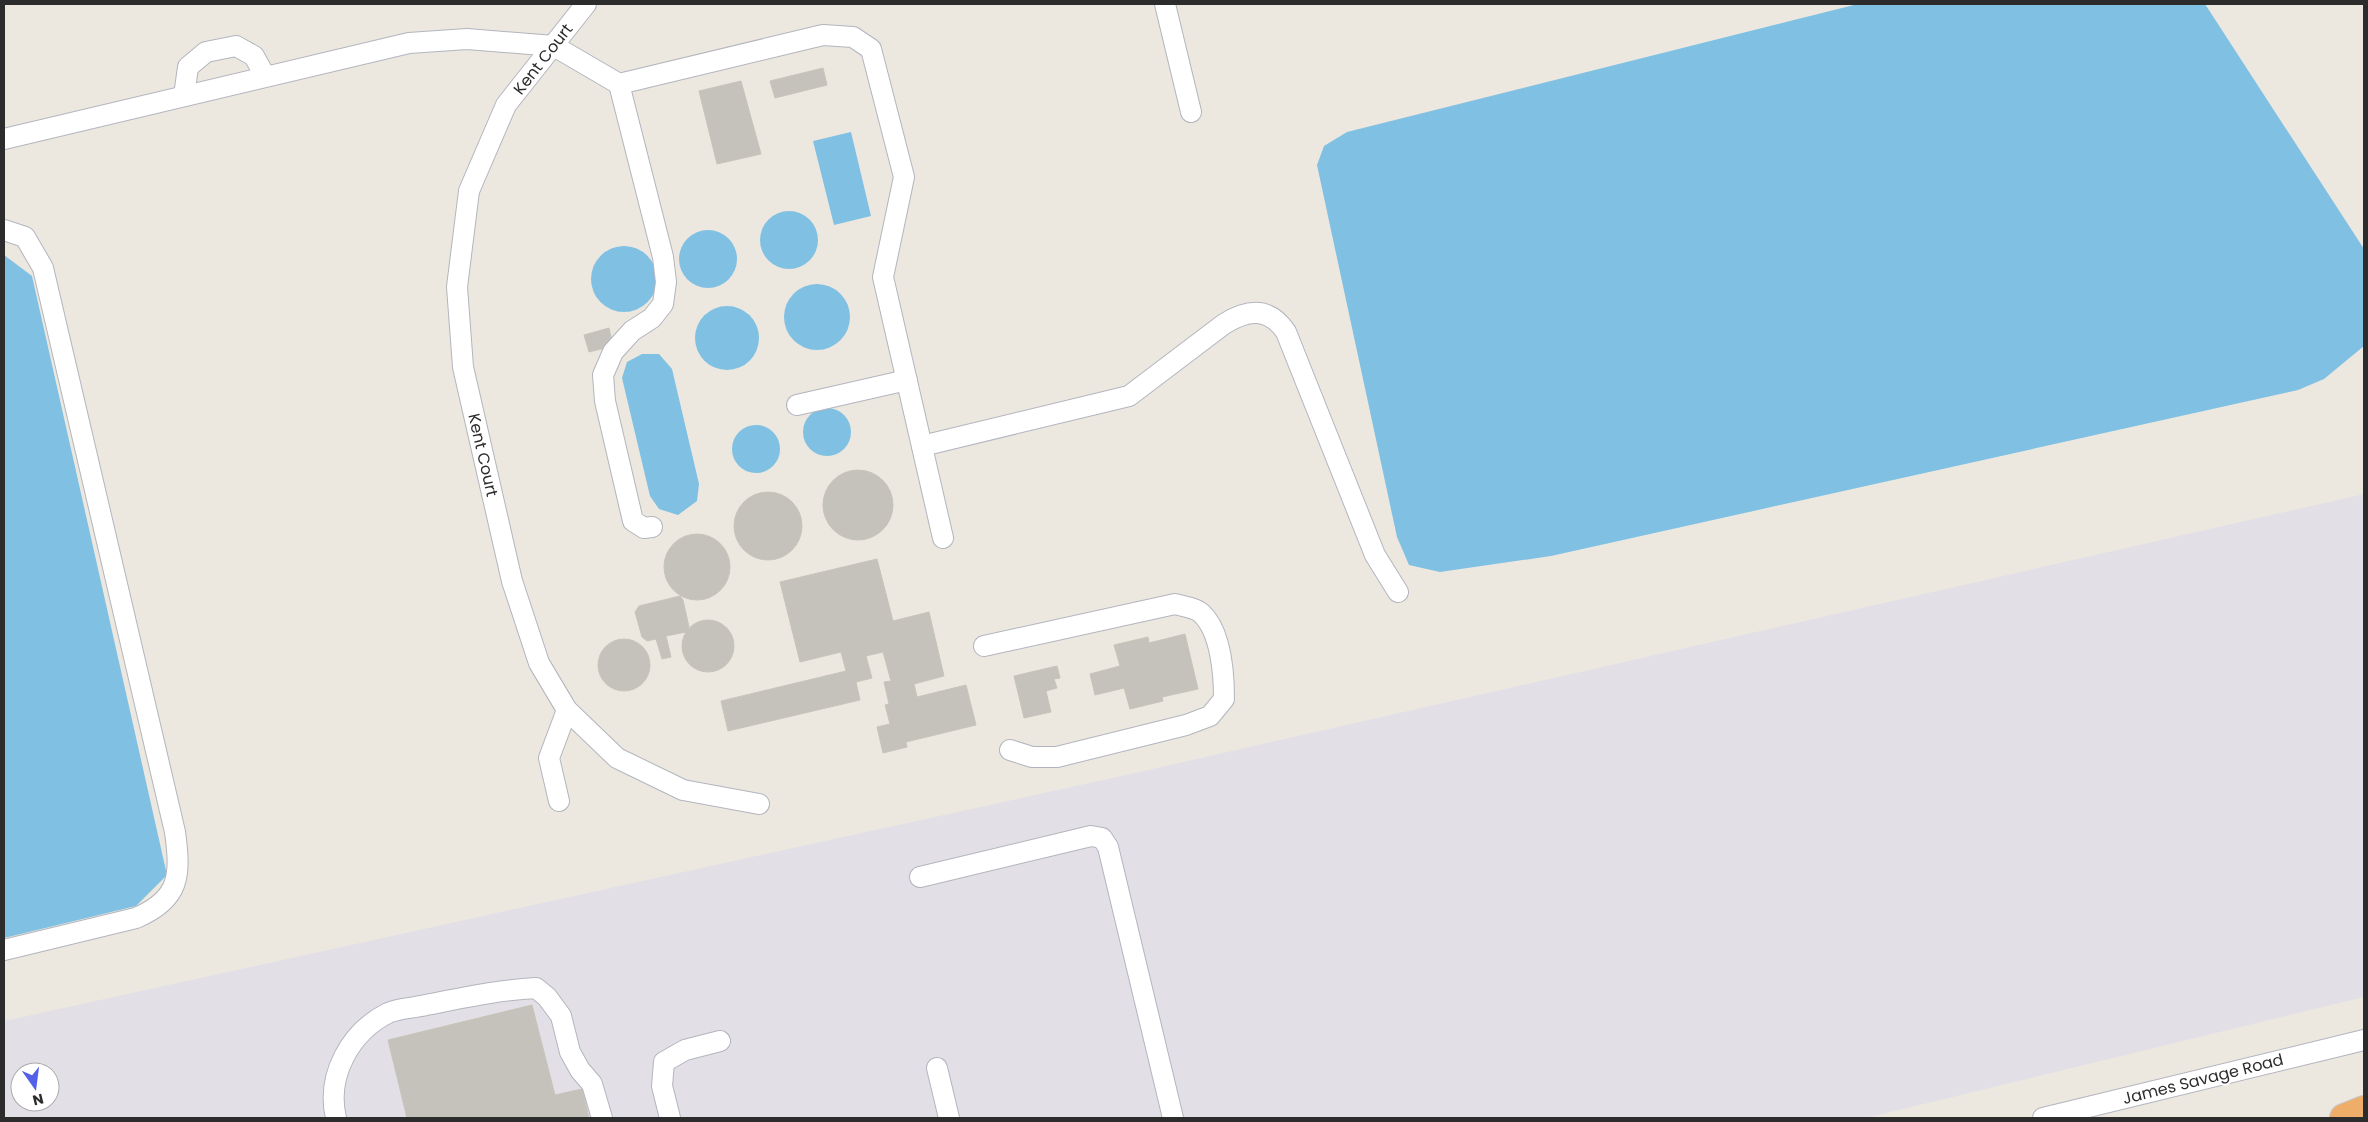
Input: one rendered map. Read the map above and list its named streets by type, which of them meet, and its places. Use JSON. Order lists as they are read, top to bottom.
{
  "streets": {
    "street": ["Kent Court", "James Savage Road"]
  },
  "north": "bottom"
}
